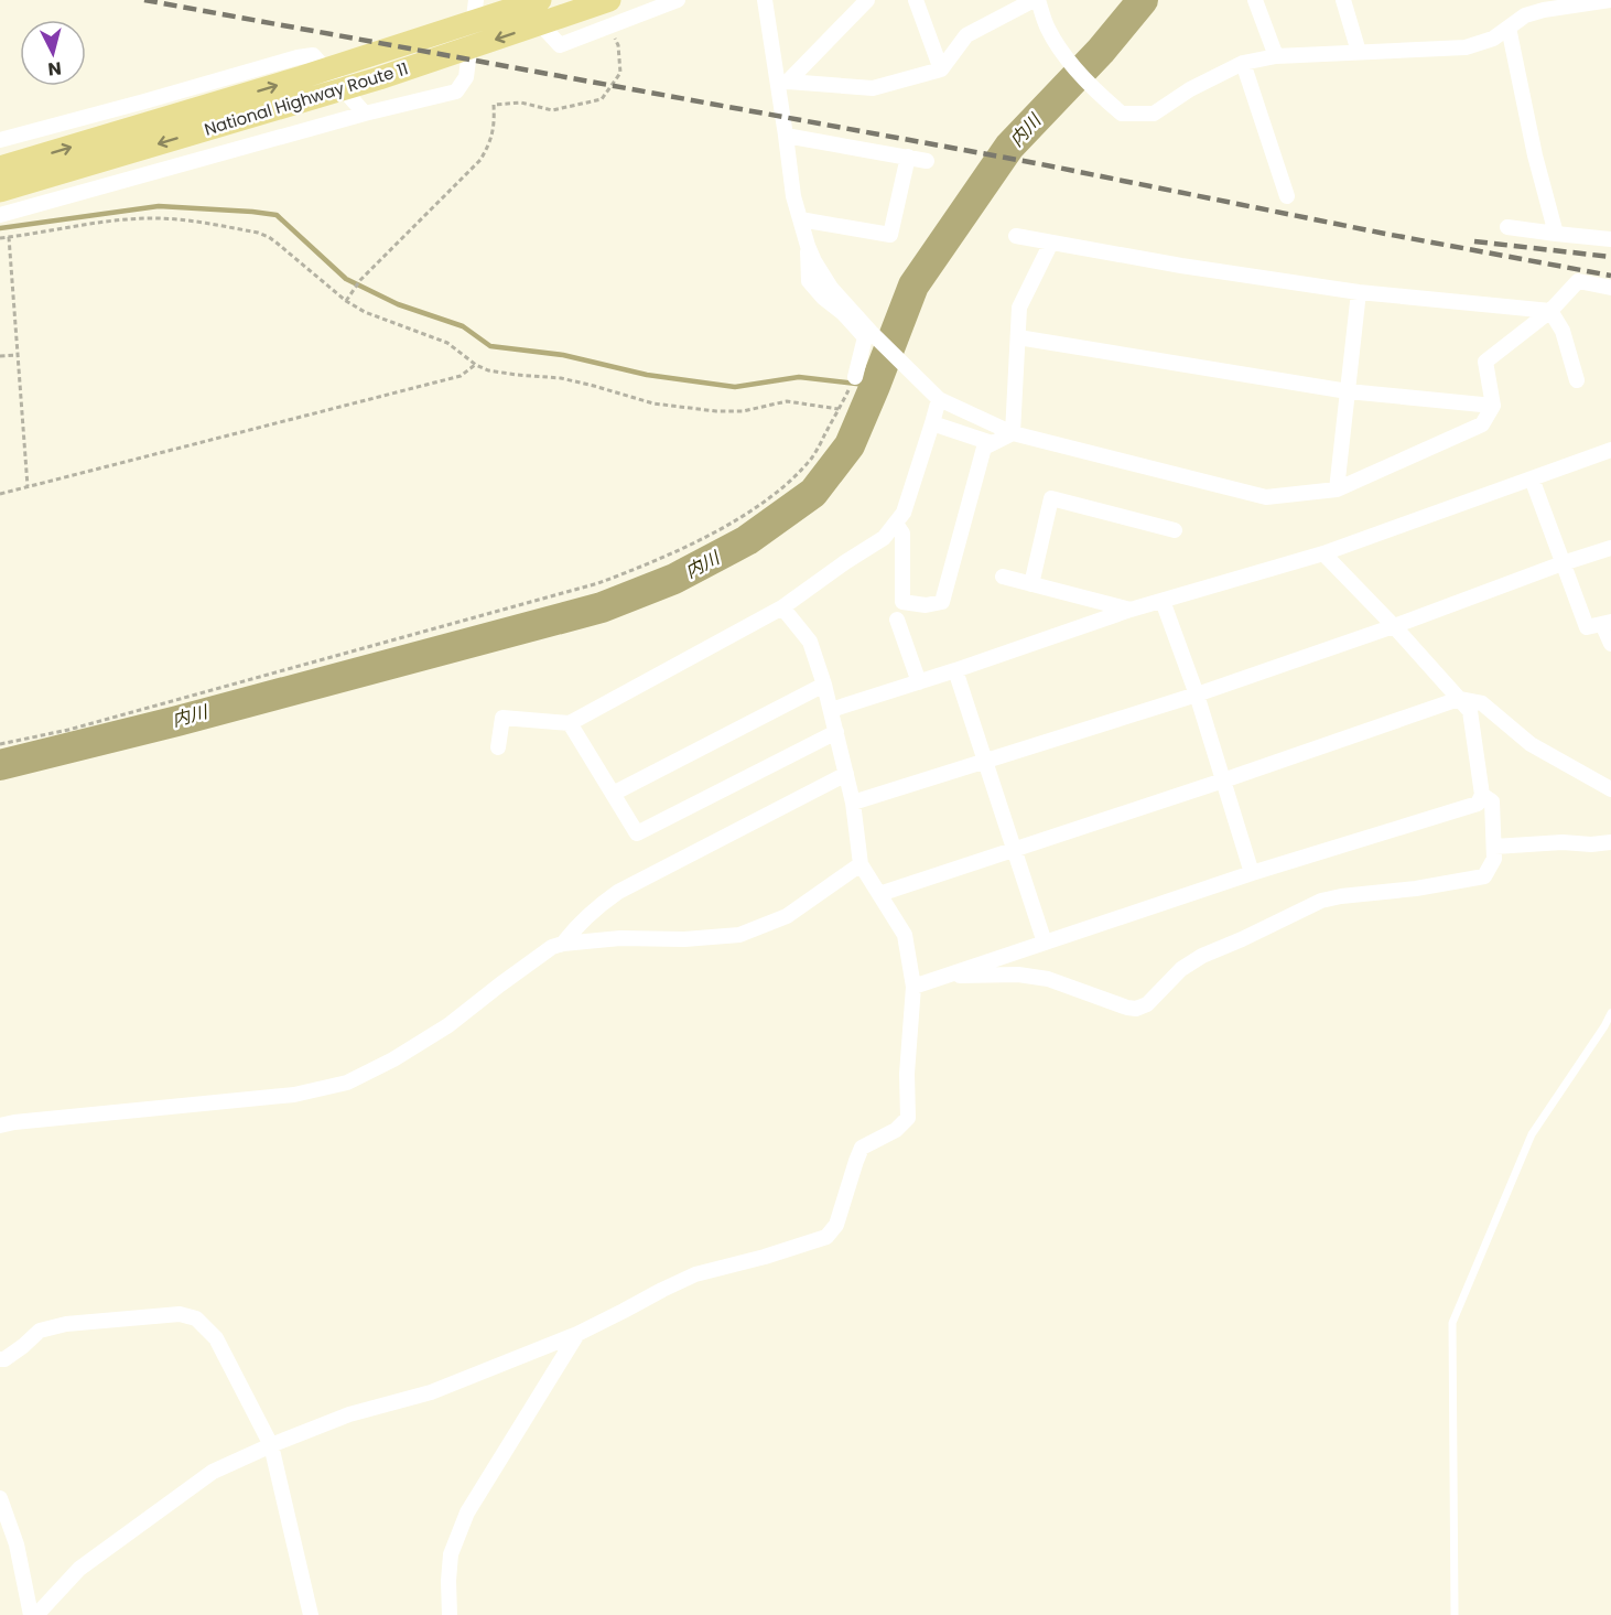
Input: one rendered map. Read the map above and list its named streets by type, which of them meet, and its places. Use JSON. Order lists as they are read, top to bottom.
{
  "streets": {
    "highway": ["National Highway Route 11"]
  },
  "water": ["内川"],
  "north": "bottom"
}
